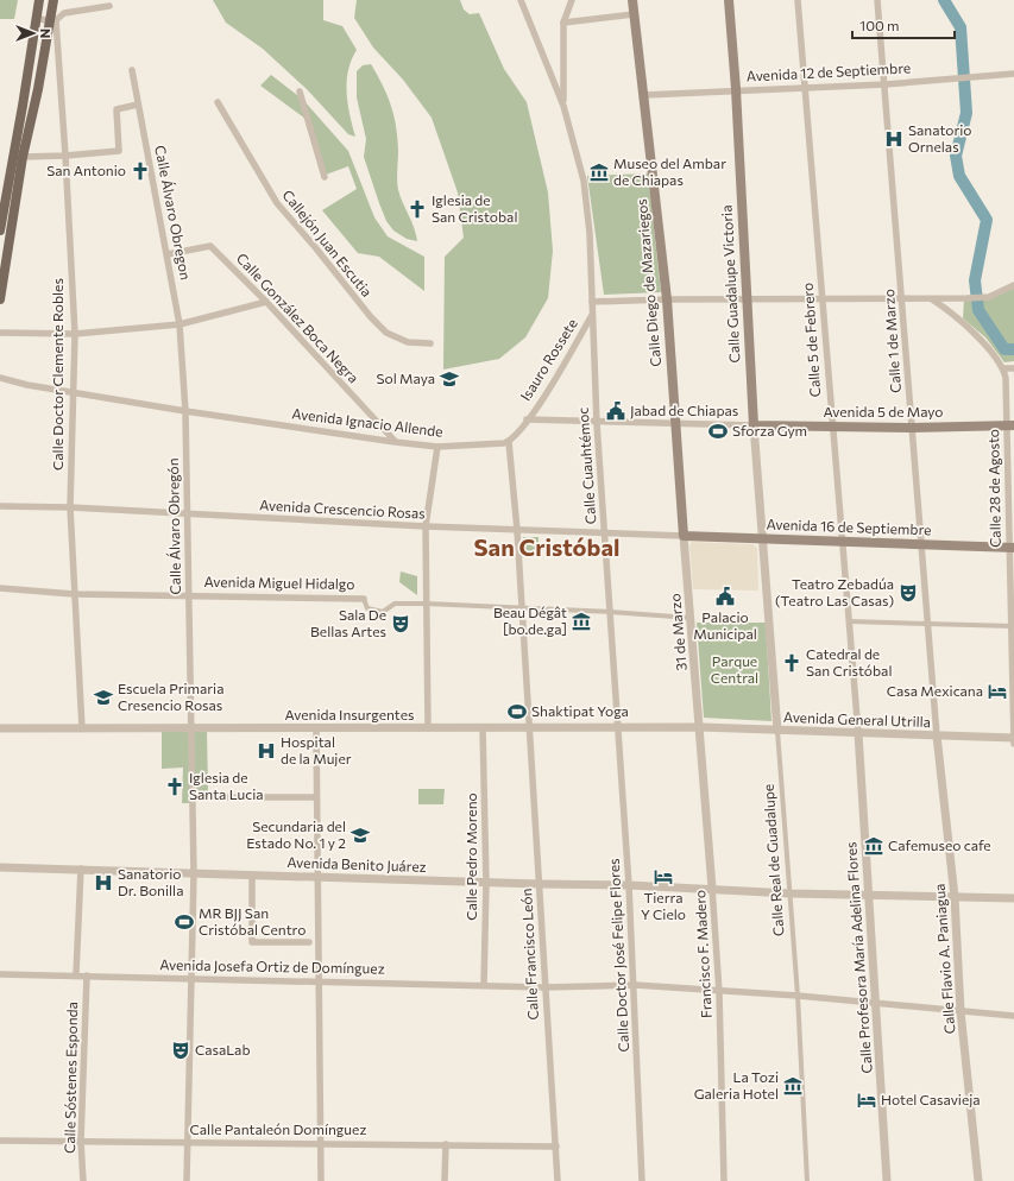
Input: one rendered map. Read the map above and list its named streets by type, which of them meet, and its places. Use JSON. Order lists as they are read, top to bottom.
{
  "streets": {
    "main road": [
      "Calle Diego de Mazariegos",
      "Calle Guadalupe Victoria",
      "Avenida 5 de Mayo",
      "Avenida 16 de Septiembre"
    ],
    "street": [
      "Avenida 12 de Septiembre",
      "Calle Álvaro Obregon",
      "Callejón Juan Escutia",
      "Calle González Boca Negra",
      "Calle 5 de Febrero",
      "Calle 1 de Marzo",
      "Isauro Rossete",
      "Calle Doctor Clemente Robles",
      "Avenida Ignacio Allende",
      "Calle Cuauhtémoc",
      "Calle 28 de Agosto",
      "Avenida Crescencio Rosas",
      "Calle Álvaro Obregón",
      "Avenida Miguel Hidalgo",
      "31 de Marzo",
      "Avenida Insurgentes",
      "Avenida General Utrilla",
      "Calle Pedro Moreno",
      "Calle Real de Guadalupe",
      "Avenida Benito Juárez",
      "Calle Francisco León",
      "Francisco F. Madero",
      "Calle Doctor José Felipe Flores",
      "Calle Profesora María Adelina Flores",
      "Calle Flavio A. Paniagua",
      "Avenida Josefa Ortiz de Domínguez",
      "Calle Sóstenes Esponda",
      "Calle Pantaleón Domínguez"
    ]
  },
  "crossings": [
    ["Avenida 12 de Septiembre", "Calle Diego de Mazariegos"],
    ["Avenida 12 de Septiembre", "Calle Guadalupe Victoria"],
    ["Avenida 12 de Septiembre", "Calle 5 de Febrero"],
    ["Avenida 12 de Septiembre", "Calle 1 de Marzo"],
    ["Calle Álvaro Obregon", "Calle González Boca Negra"],
    ["Calle Álvaro Obregon", "Calle Álvaro Obregón"],
    ["Calle Diego de Mazariegos", "Avenida Crescencio Rosas"],
    ["Calle Diego de Mazariegos", "Avenida 16 de Septiembre"],
    ["Calle Diego de Mazariegos", "31 de Marzo"],
    ["Calle Guadalupe Victoria", "Avenida 5 de Mayo"],
    ["Calle Guadalupe Victoria", "Avenida 16 de Septiembre"],
    ["Calle Guadalupe Victoria", "Calle Real de Guadalupe"],
    ["Calle González Boca Negra", "Avenida Ignacio Allende"],
    ["Calle 5 de Febrero", "Avenida 5 de Mayo"],
    ["Calle 5 de Febrero", "Avenida 16 de Septiembre"],
    ["Calle 5 de Febrero", "Avenida General Utrilla"],
    ["Calle 5 de Febrero", "Calle Profesora María Adelina Flores"],
    ["Calle 1 de Marzo", "Avenida 5 de Mayo"],
    ["Calle 1 de Marzo", "Avenida 16 de Septiembre"],
    ["Calle 1 de Marzo", "Avenida General Utrilla"],
    ["Calle 1 de Marzo", "Calle Flavio A. Paniagua"],
    ["Isauro Rossete", "Calle Cuauhtémoc"],
    ["Calle Doctor Clemente Robles", "Avenida Ignacio Allende"],
    ["Calle Doctor Clemente Robles", "Avenida Crescencio Rosas"],
    ["Calle Doctor Clemente Robles", "Avenida Miguel Hidalgo"],
    ["Calle Doctor Clemente Robles", "Avenida Insurgentes"],
    ["Avenida 5 de Mayo", "Calle 28 de Agosto"],
    ["Avenida Ignacio Allende", "Calle Álvaro Obregón"],
    ["Avenida Ignacio Allende", "Calle Francisco León"],
    ["Calle Cuauhtémoc", "Avenida Crescencio Rosas"],
    ["Calle Cuauhtémoc", "Avenida Miguel Hidalgo"],
    ["Calle Cuauhtémoc", "Avenida Insurgentes"],
    ["Calle Cuauhtémoc", "Calle Doctor José Felipe Flores"],
    ["Calle 28 de Agosto", "Avenida 16 de Septiembre"],
    ["Calle 28 de Agosto", "Avenida General Utrilla"],
    ["Avenida Crescencio Rosas", "Calle Álvaro Obregón"],
    ["Avenida Crescencio Rosas", "Avenida 16 de Septiembre"],
    ["Avenida Crescencio Rosas", "31 de Marzo"],
    ["Avenida Crescencio Rosas", "Calle Francisco León"],
    ["Calle Álvaro Obregón", "Avenida Miguel Hidalgo"],
    ["Calle Álvaro Obregón", "Avenida Insurgentes"],
    ["Calle Álvaro Obregón", "Avenida Benito Juárez"],
    ["Calle Álvaro Obregón", "Avenida Josefa Ortiz de Domínguez"],
    ["Calle Álvaro Obregón", "Calle Pantaleón Domínguez"],
    ["Avenida 16 de Septiembre", "31 de Marzo"],
    ["Avenida 16 de Septiembre", "Calle Real de Guadalupe"],
    ["Avenida Miguel Hidalgo", "31 de Marzo"],
    ["Avenida Miguel Hidalgo", "Calle Francisco León"],
    ["31 de Marzo", "Avenida Insurgentes"],
    ["31 de Marzo", "Avenida General Utrilla"],
    ["31 de Marzo", "Francisco F. Madero"],
    ["Avenida Insurgentes", "Avenida General Utrilla"],
    ["Avenida Insurgentes", "Calle Pedro Moreno"],
    ["Avenida Insurgentes", "Calle Francisco León"],
    ["Avenida Insurgentes", "Francisco F. Madero"],
    ["Avenida Insurgentes", "Calle Doctor José Felipe Flores"],
    ["Avenida General Utrilla", "Calle Real de Guadalupe"],
    ["Avenida General Utrilla", "Francisco F. Madero"],
    ["Avenida General Utrilla", "Calle Profesora María Adelina Flores"],
    ["Avenida General Utrilla", "Calle Flavio A. Paniagua"],
    ["Calle Pedro Moreno", "Avenida Benito Juárez"],
    ["Calle Pedro Moreno", "Avenida Josefa Ortiz de Domínguez"],
    ["Calle Real de Guadalupe", "Avenida Benito Juárez"],
    ["Calle Real de Guadalupe", "Avenida Josefa Ortiz de Domínguez"],
    ["Avenida Benito Juárez", "Calle Francisco León"],
    ["Avenida Benito Juárez", "Francisco F. Madero"],
    ["Avenida Benito Juárez", "Calle Doctor José Felipe Flores"],
    ["Avenida Benito Juárez", "Calle Profesora María Adelina Flores"],
    ["Avenida Benito Juárez", "Calle Flavio A. Paniagua"],
    ["Calle Francisco León", "Avenida Josefa Ortiz de Domínguez"],
    ["Calle Francisco León", "Calle Pantaleón Domínguez"],
    ["Francisco F. Madero", "Avenida Josefa Ortiz de Domínguez"],
    ["Calle Doctor José Felipe Flores", "Avenida Josefa Ortiz de Domínguez"],
    ["Calle Profesora María Adelina Flores", "Avenida Josefa Ortiz de Domínguez"],
    ["Calle Flavio A. Paniagua", "Avenida Josefa Ortiz de Domínguez"],
    ["Avenida Josefa Ortiz de Domínguez", "Calle Sóstenes Esponda"],
    ["Calle Sóstenes Esponda", "Calle Pantaleón Domínguez"]
  ],
  "districts": ["San Cristóbal"],
  "parks": ["Parque Central"],
  "places": {
    "hospital": ["Sanatorio Ornelas", "Hospital de la Mujer", "Sanatorio Dr. Bonilla"],
    "church": [
      "San Antonio",
      "Iglesia de San Cristobal",
      "Catedral de San Cristóbal",
      "Iglesia de Santa Lucia"
    ],
    "museum": [
      "Museo del Ambar de Chiapas",
      "Beau Dégât [bo.de.ga]",
      "Cafemuseo cafe",
      "La Tozi Galeria Hotel"
    ],
    "school or university": ["Sol Maya", "Escuela Primaria Cresencio Rosas", "Secundaria del Estado No. 1 y 2"],
    "public building": ["Jabad de Chiapas", "Palacio Municipal"],
    "sports": ["Sforza Gym", "Shaktipat Yoga", "MR BJJ San Cristóbal Centro"],
    "theatre": ["Teatro Zebadúa (Teatro Las Casas)", "Sala De Bellas Artes", "CasaLab"],
    "hotel": ["Casa Mexicana", "Tierra Y Cielo", "Hotel Casavieja"]
  },
  "scale_bar": "100 m",
  "north": "right"
}
